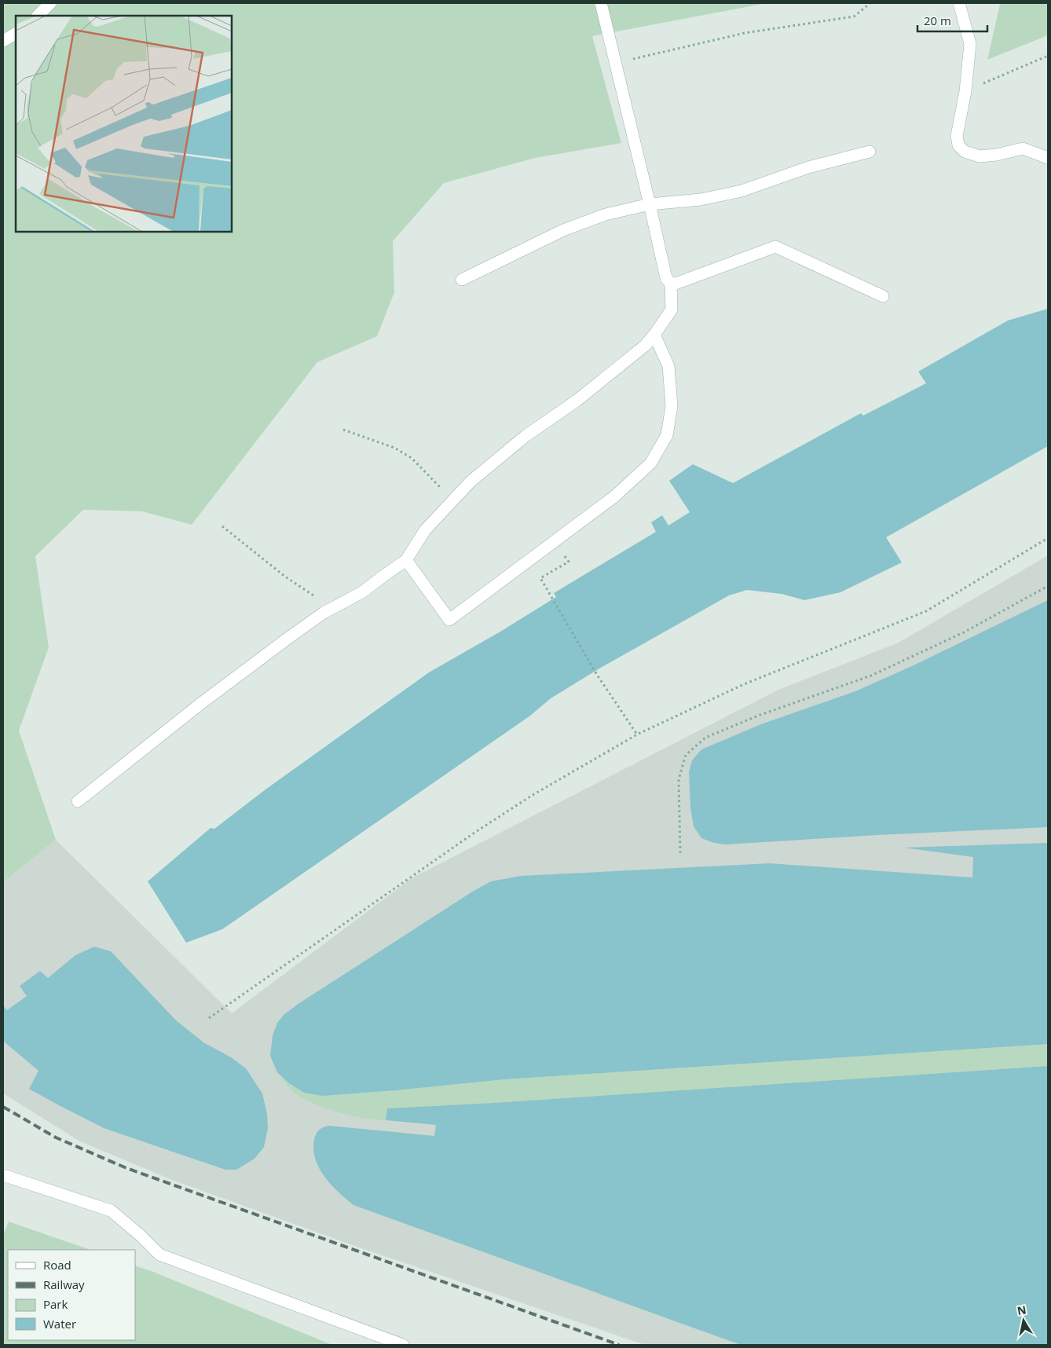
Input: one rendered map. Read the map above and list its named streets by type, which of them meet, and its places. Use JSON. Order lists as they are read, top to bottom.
{
  "legend": [
    "Road",
    "Railway",
    "Park",
    "Water"
  ],
  "scale_bar": "20 m",
  "north": "top"
}
